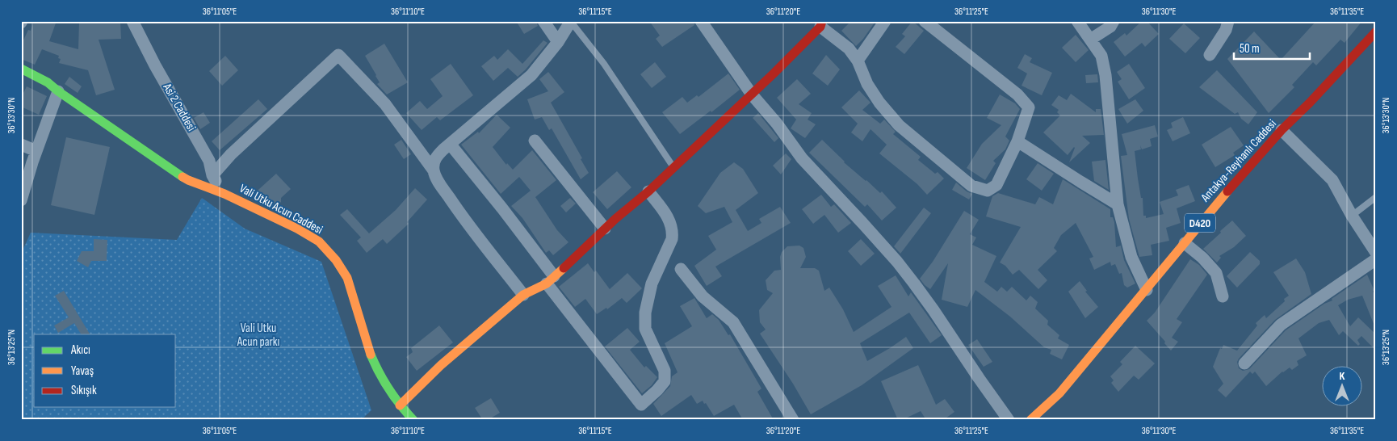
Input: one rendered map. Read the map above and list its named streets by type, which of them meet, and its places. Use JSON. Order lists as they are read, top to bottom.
{
  "streets": {
    "street": [
      "Asi 2 Caddesi",
      "Antakya-Reyhanlı Caddesi",
      "Vali Utku Acun Caddesi",
      "D420"
    ]
  },
  "crossings": [
    ["Asi 2 Caddesi", "Vali Utku Acun Caddesi"]
  ],
  "parks": ["Vali Utku Acun parkı"],
  "legend": ["Akıcı", "Yavaş", "Sıkışık"],
  "scale_bar": "50 m",
  "north": "top",
  "coordinates": [
    "36°11'05\"E",
    "36°11'10\"E",
    "36°11'15\"E",
    "36°11'20\"E",
    "36°11'25\"E",
    "36°11'30\"E",
    "36°11'35\"E",
    "36°13'30\"N",
    "36°13'25\"N"
  ]
}
